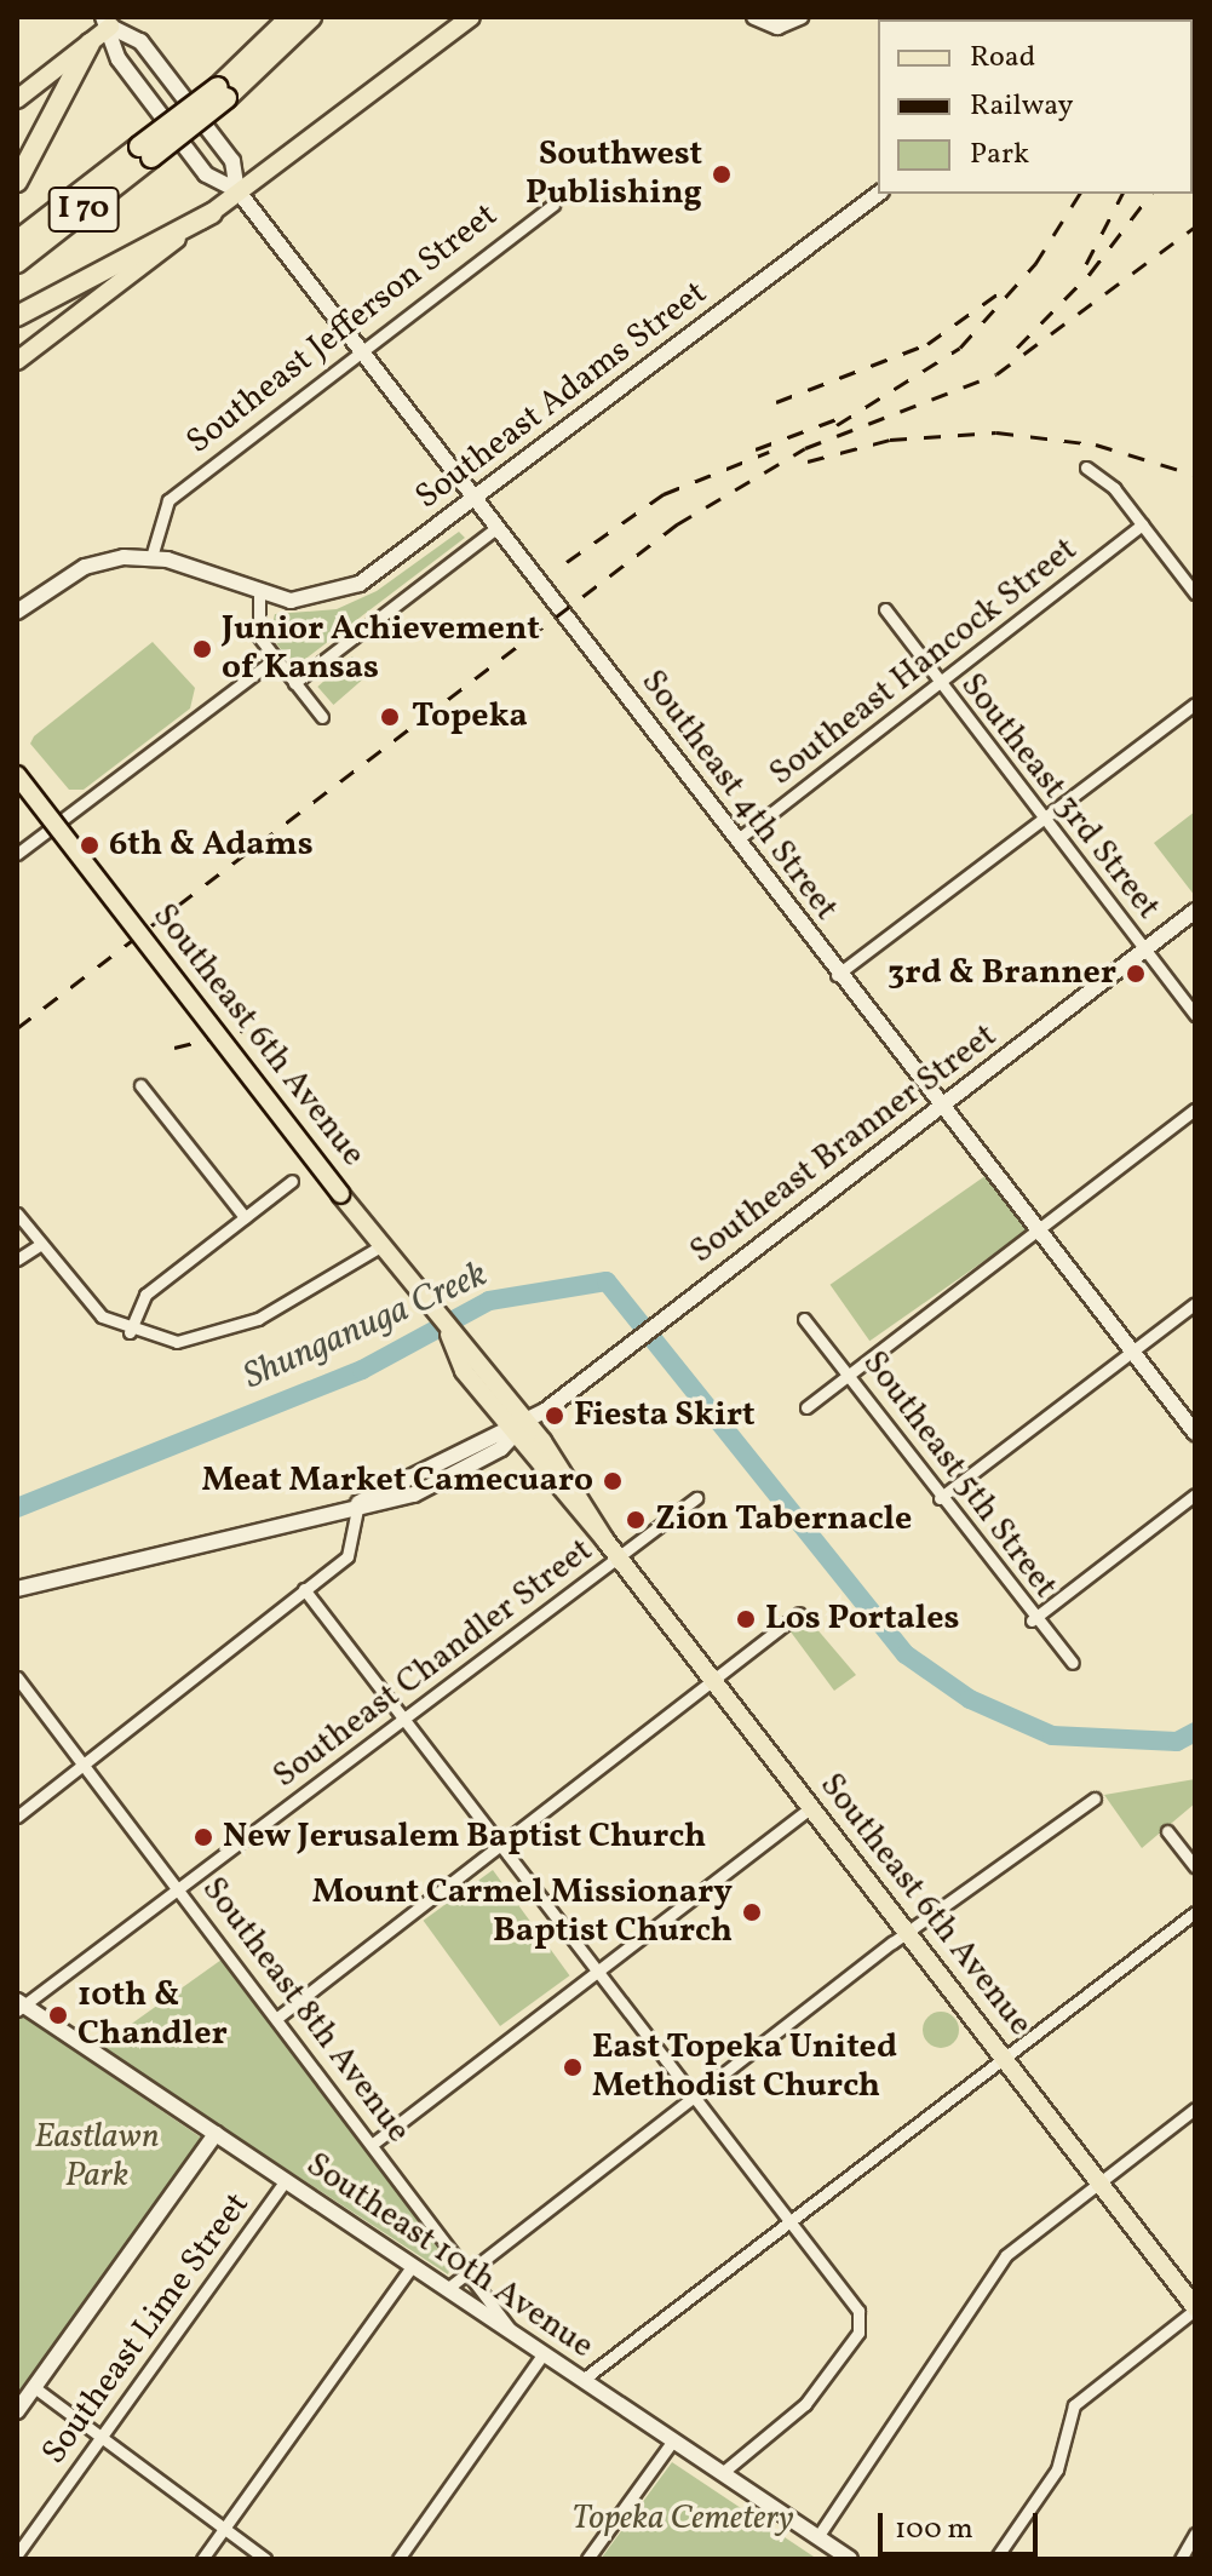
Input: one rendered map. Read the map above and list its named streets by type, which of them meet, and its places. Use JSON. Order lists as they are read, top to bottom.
{
  "streets": {
    "highway": ["I 70"],
    "main road": ["Southeast 6th Avenue"],
    "street": [
      "Southeast Jefferson Street",
      "Southeast Adams Street",
      "Southeast Hancock Street",
      "Southeast 4th Street",
      "Southeast 3rd Street",
      "Southeast Branner Street",
      "Southeast 5th Street",
      "Southeast Chandler Street",
      "Southeast 8th Avenue",
      "Southeast 10th Avenue",
      "Southeast Lime Street"
    ]
  },
  "crossings": [
    ["Southeast Jefferson Street", "Southeast 4th Street"],
    ["Southeast Adams Street", "Southeast 4th Street"],
    ["Southeast Hancock Street", "Southeast 4th Street"],
    ["Southeast Hancock Street", "Southeast 3rd Street"],
    ["Southeast 4th Street", "Southeast Branner Street"],
    ["Southeast 3rd Street", "Southeast Branner Street"],
    ["Southeast 6th Avenue", "Southeast Branner Street"],
    ["Southeast 6th Avenue", "Southeast Chandler Street"],
    ["Southeast Chandler Street", "Southeast 8th Avenue"],
    ["Southeast Chandler Street", "Southeast 10th Avenue"],
    ["Southeast 8th Avenue", "Southeast 10th Avenue"],
    ["Southeast 10th Avenue", "Southeast Lime Street"]
  ],
  "water": ["Shunganuga Creek"],
  "parks": ["Eastlawn Park", "Topeka Cemetery"],
  "places": [
    "Southwest Publishing",
    "Junior Achievement of Kansas",
    "Topeka",
    "6th & Adams",
    "3rd & Branner",
    "Fiesta Skirt",
    "Meat Market Camecuaro",
    "Zion Tabernacle",
    "Los Portales",
    "New Jerusalem Baptist Church",
    "Mount Carmel Missionary Baptist Church",
    "10th & Chandler",
    "East Topeka United Methodist Church"
  ],
  "legend": ["Road", "Railway", "Park"],
  "scale_bar": "100 m"
}
